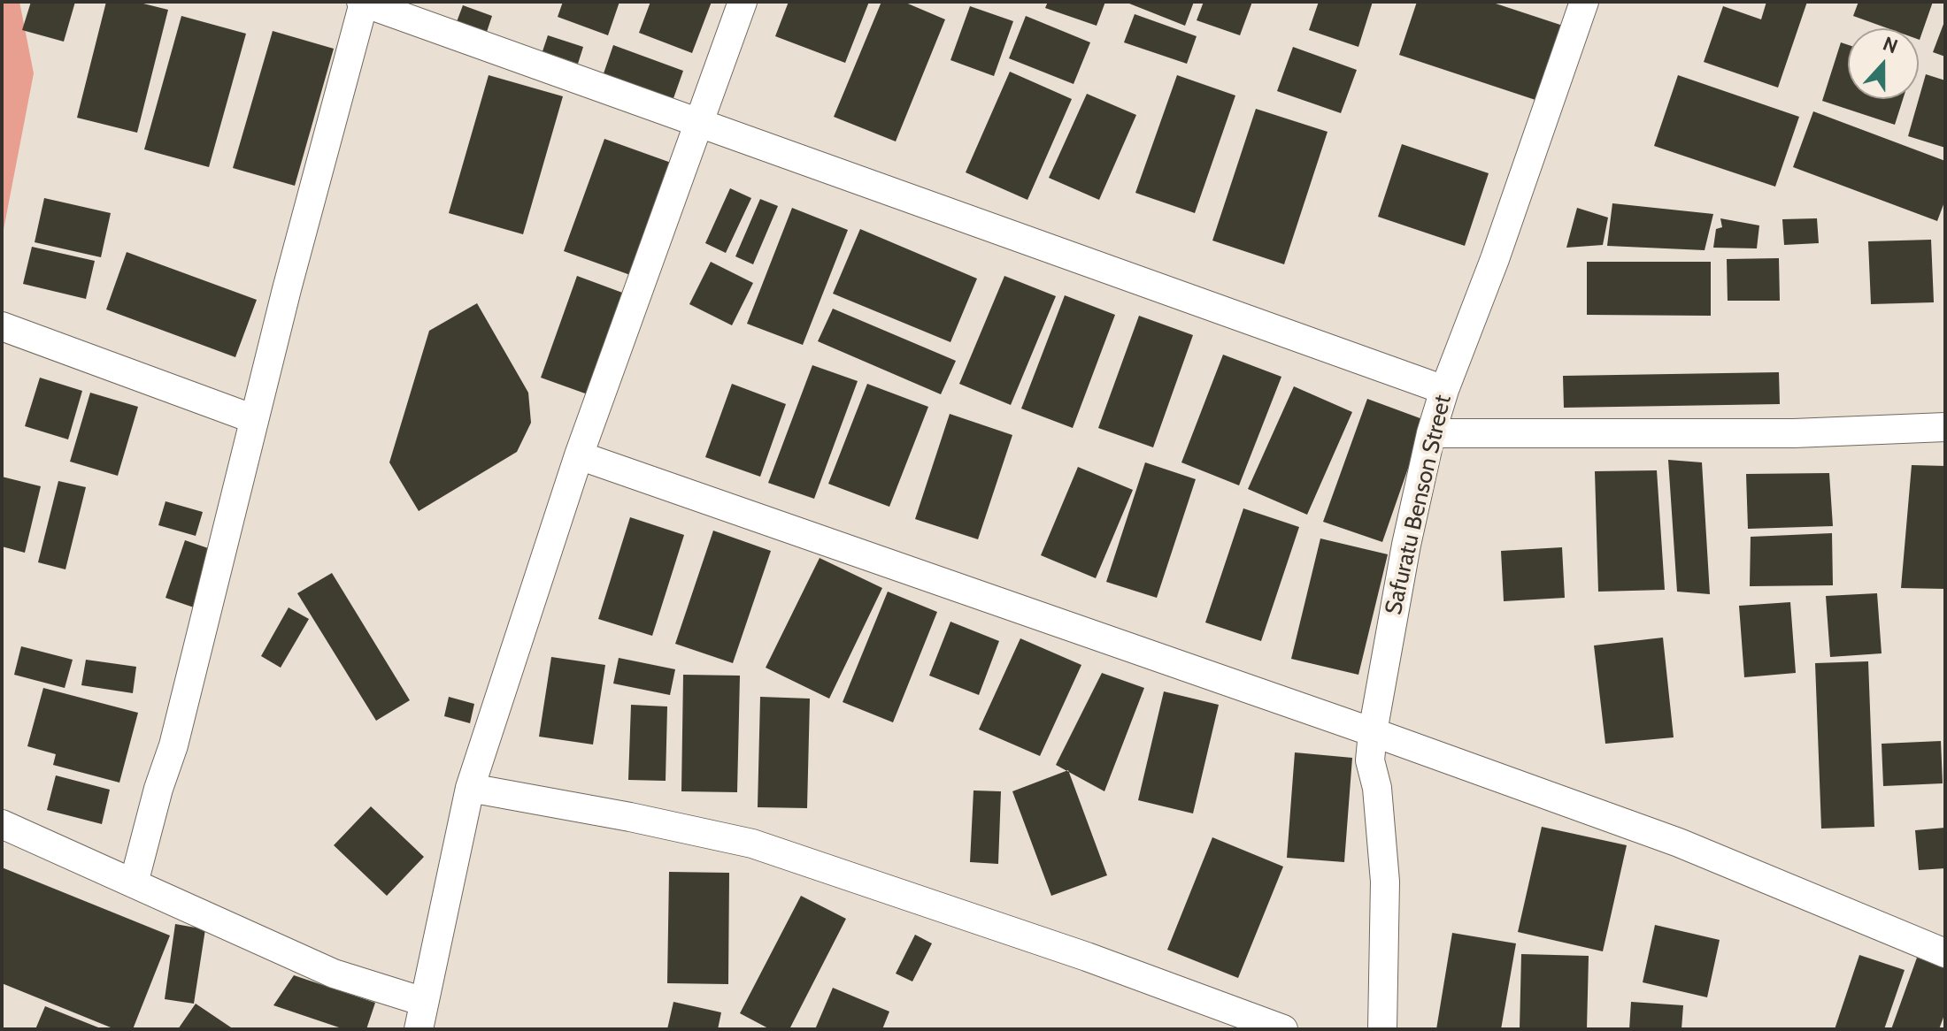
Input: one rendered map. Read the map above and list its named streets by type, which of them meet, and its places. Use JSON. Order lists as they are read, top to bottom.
{
  "streets": {
    "street": ["Safuratu Benson Street"]
  },
  "north": "top"
}
